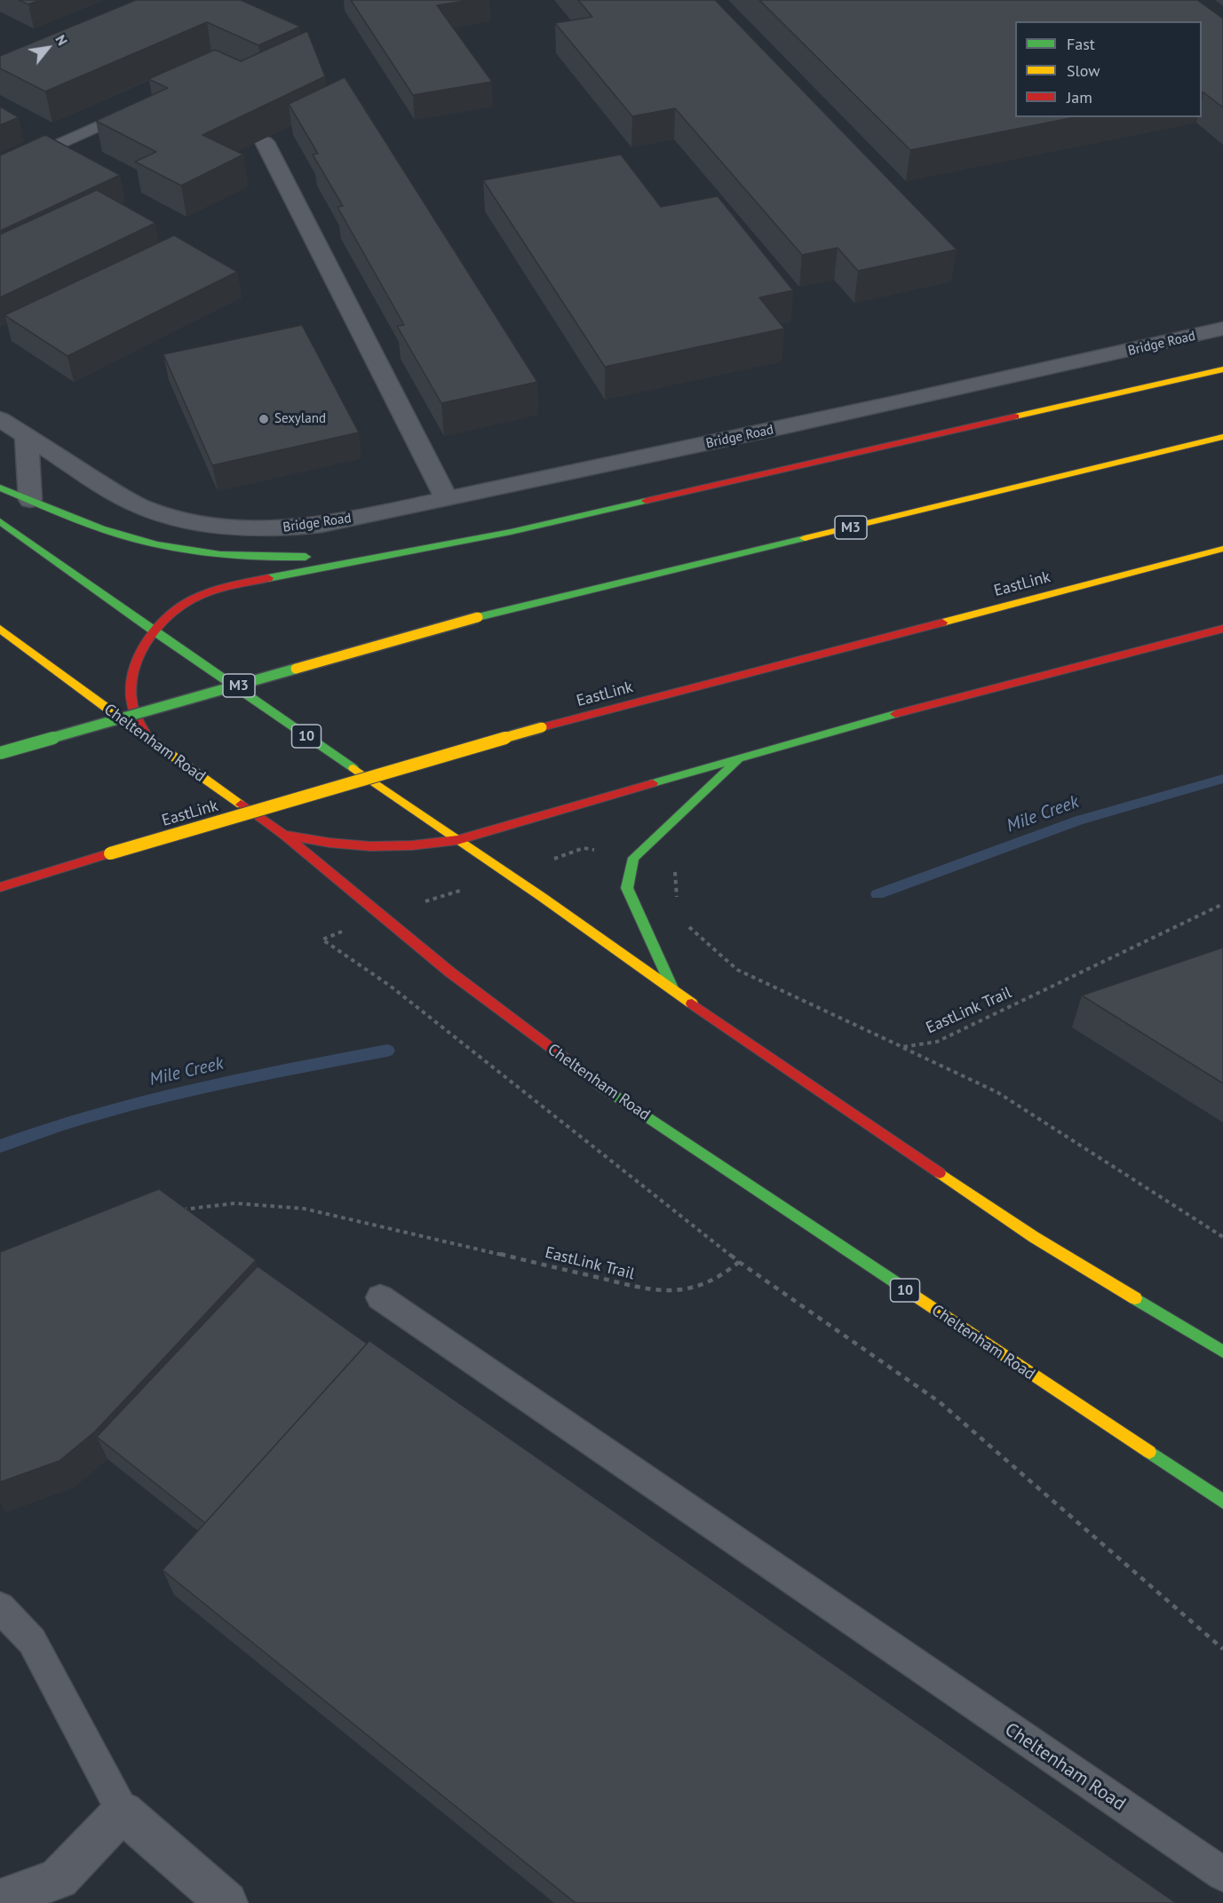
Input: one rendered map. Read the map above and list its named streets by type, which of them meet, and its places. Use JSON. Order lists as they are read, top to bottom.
{
  "streets": {
    "main road": [
      "M3",
      "EastLink",
      "10",
      "Cheltenham Road"
    ],
    "street": ["Bridge Road"],
    "path": ["EastLink Trail"]
  },
  "water": ["Mile Creek"],
  "places": ["Sexyland"],
  "legend": ["Fast", "Slow", "Jam"],
  "north": "top right"
}
